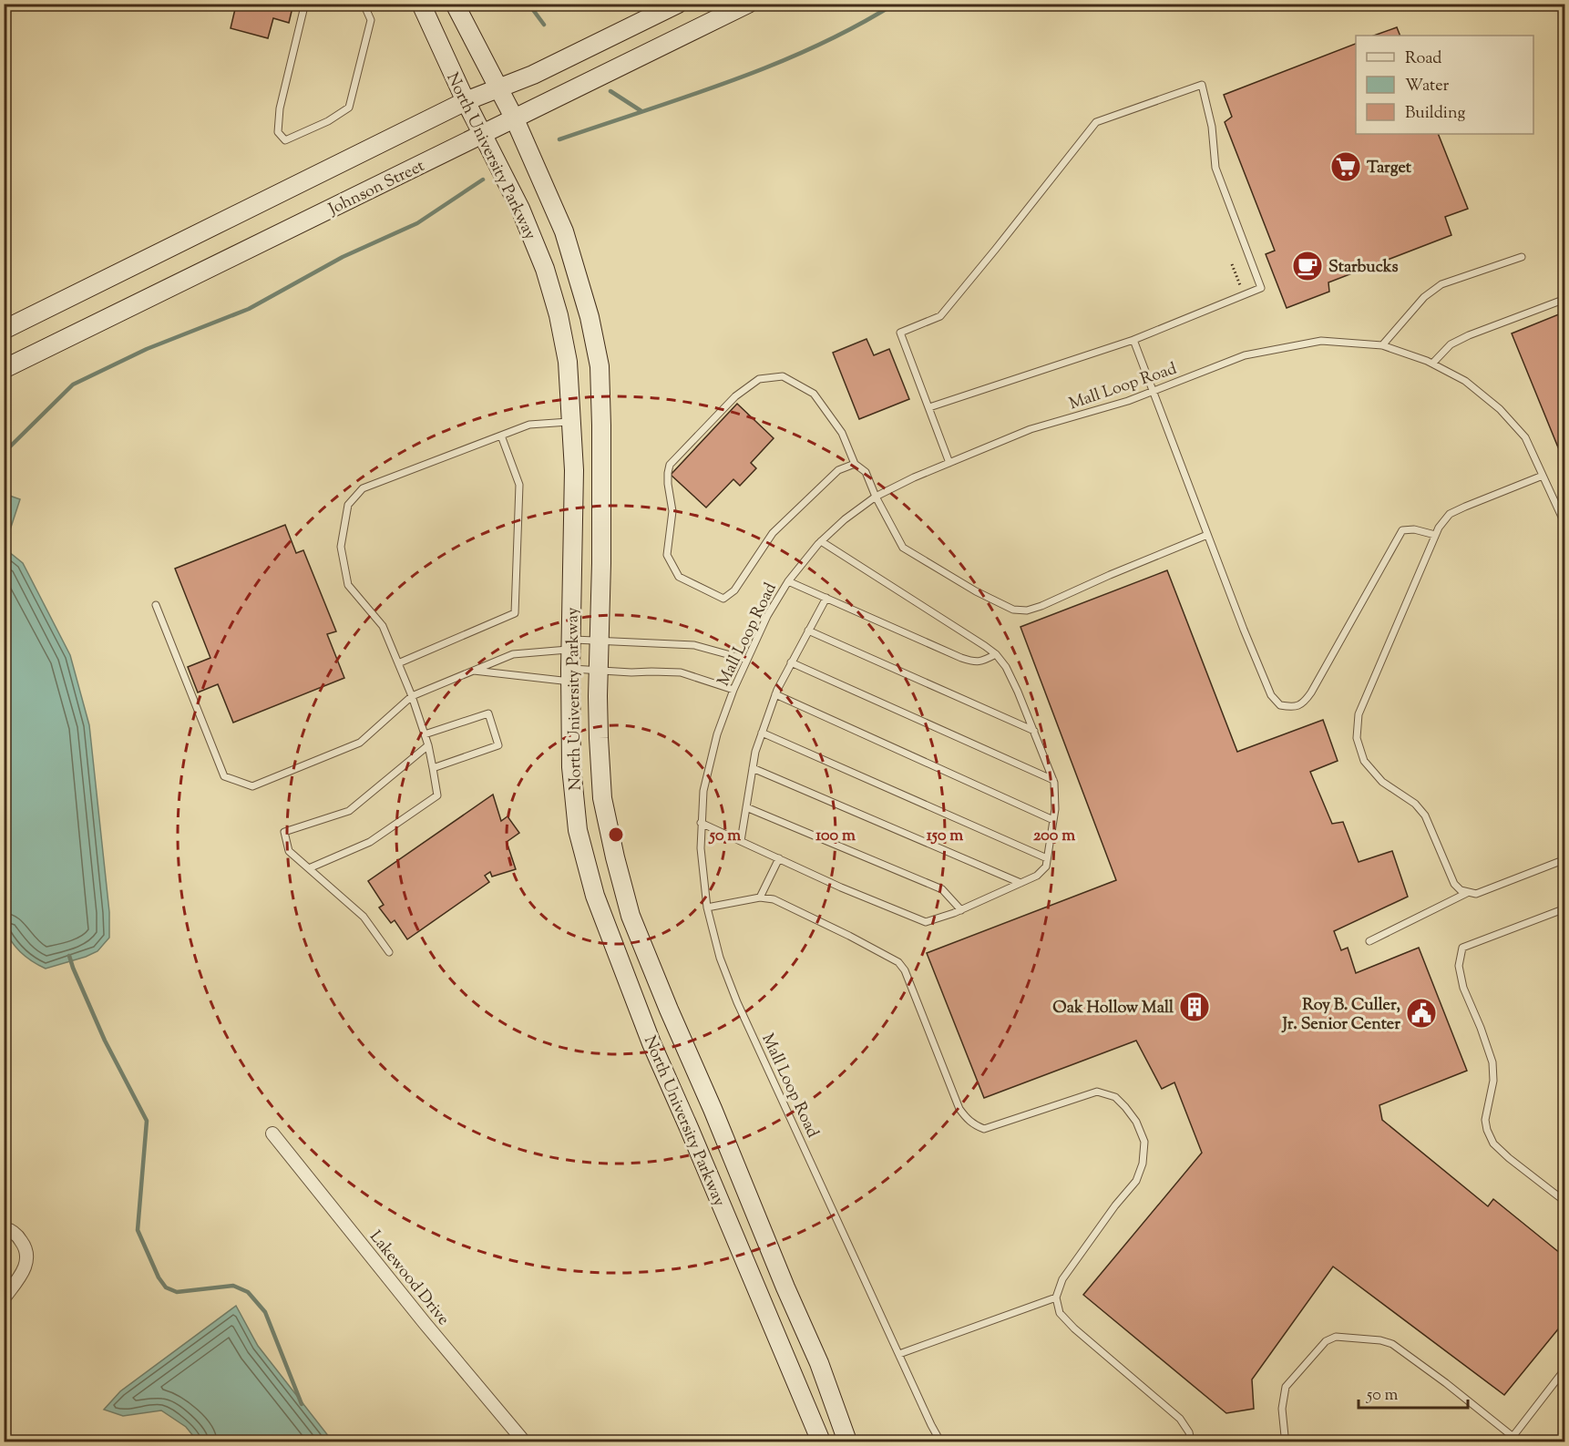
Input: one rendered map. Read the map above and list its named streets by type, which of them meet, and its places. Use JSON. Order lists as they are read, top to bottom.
{
  "streets": {
    "main road": ["North University Parkway", "Johnson Street"],
    "street": ["Lakewood Drive"],
    "lane": ["Mall Loop Road"]
  },
  "crossings": [
    ["North University Parkway", "Johnson Street"]
  ],
  "places": {
    "supermarket": ["Target"],
    "cafe": ["Starbucks"],
    "building": ["Oak Hollow Mall"],
    "public building": ["Roy B. Culler, Jr. Senior Center"]
  },
  "legend": ["Road", "Water", "Building"],
  "scale_bar": "50 m",
  "rings": [
    "50 m",
    "100 m",
    "150 m",
    "200 m"
  ]
}
